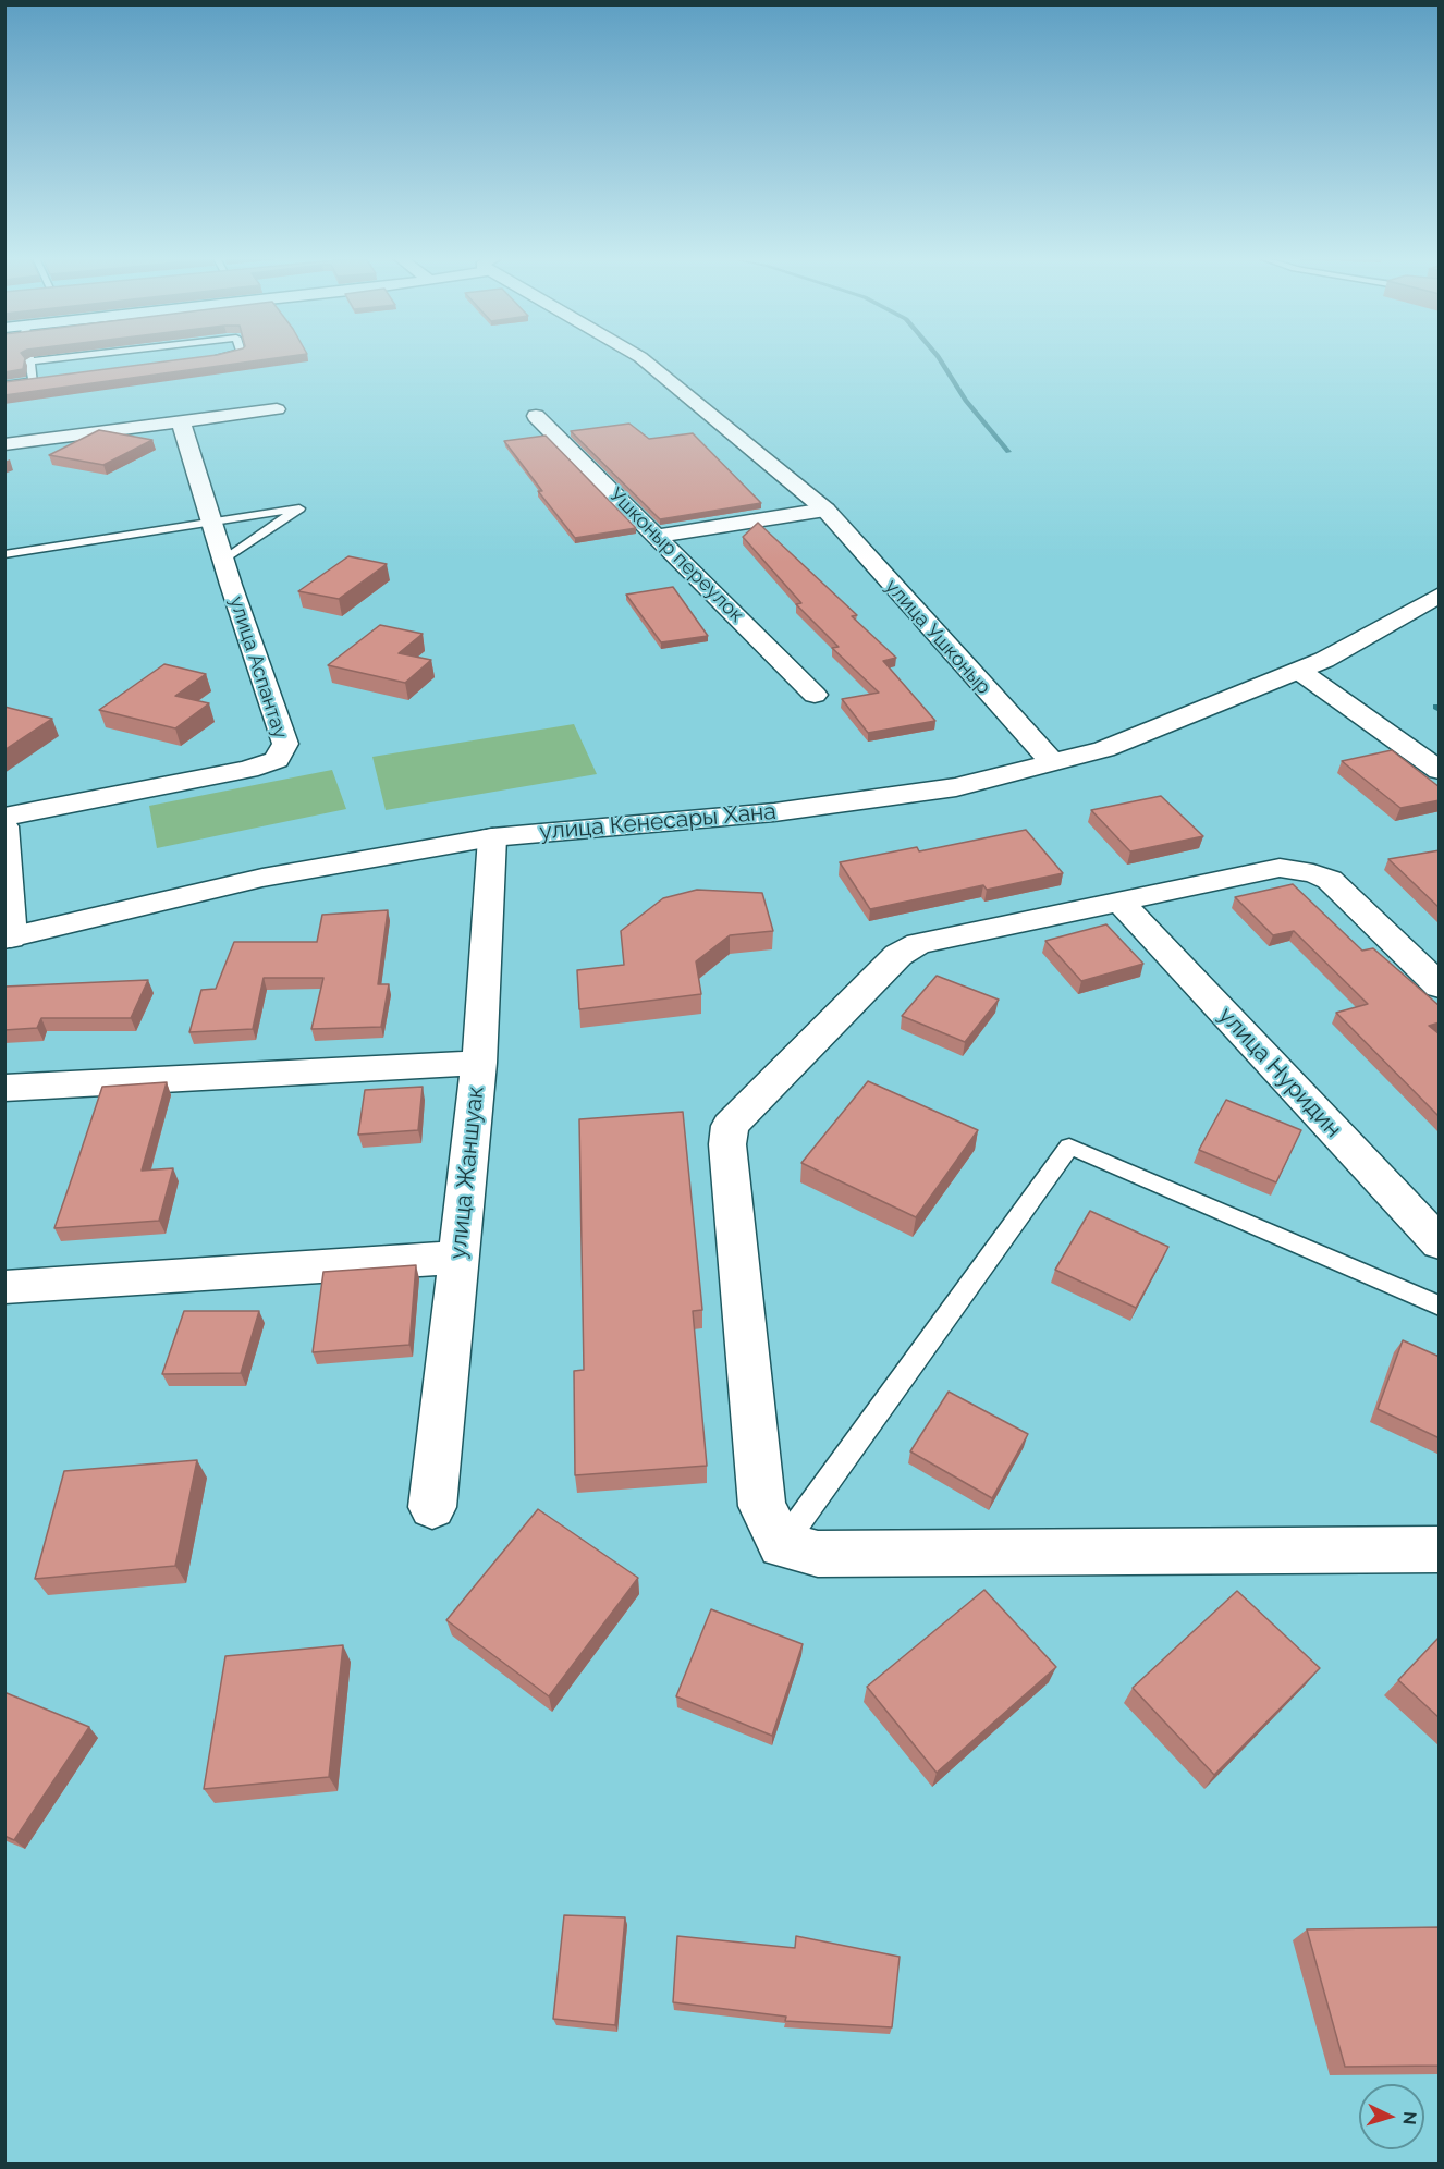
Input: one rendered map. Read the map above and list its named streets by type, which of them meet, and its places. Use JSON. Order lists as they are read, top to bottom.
{
  "streets": {
    "street": [
      "Ушконыр переулок",
      "улица Ушконыр",
      "улица Аспантау",
      "улица Кенесары Хана",
      "улица Нуридин",
      "улица Жаншуак"
    ]
  },
  "crossings": [
    ["улица Ушконыр", "улица Кенесары Хана"],
    ["улица Кенесары Хана", "улица Жаншуак"]
  ],
  "north": "right"
}
